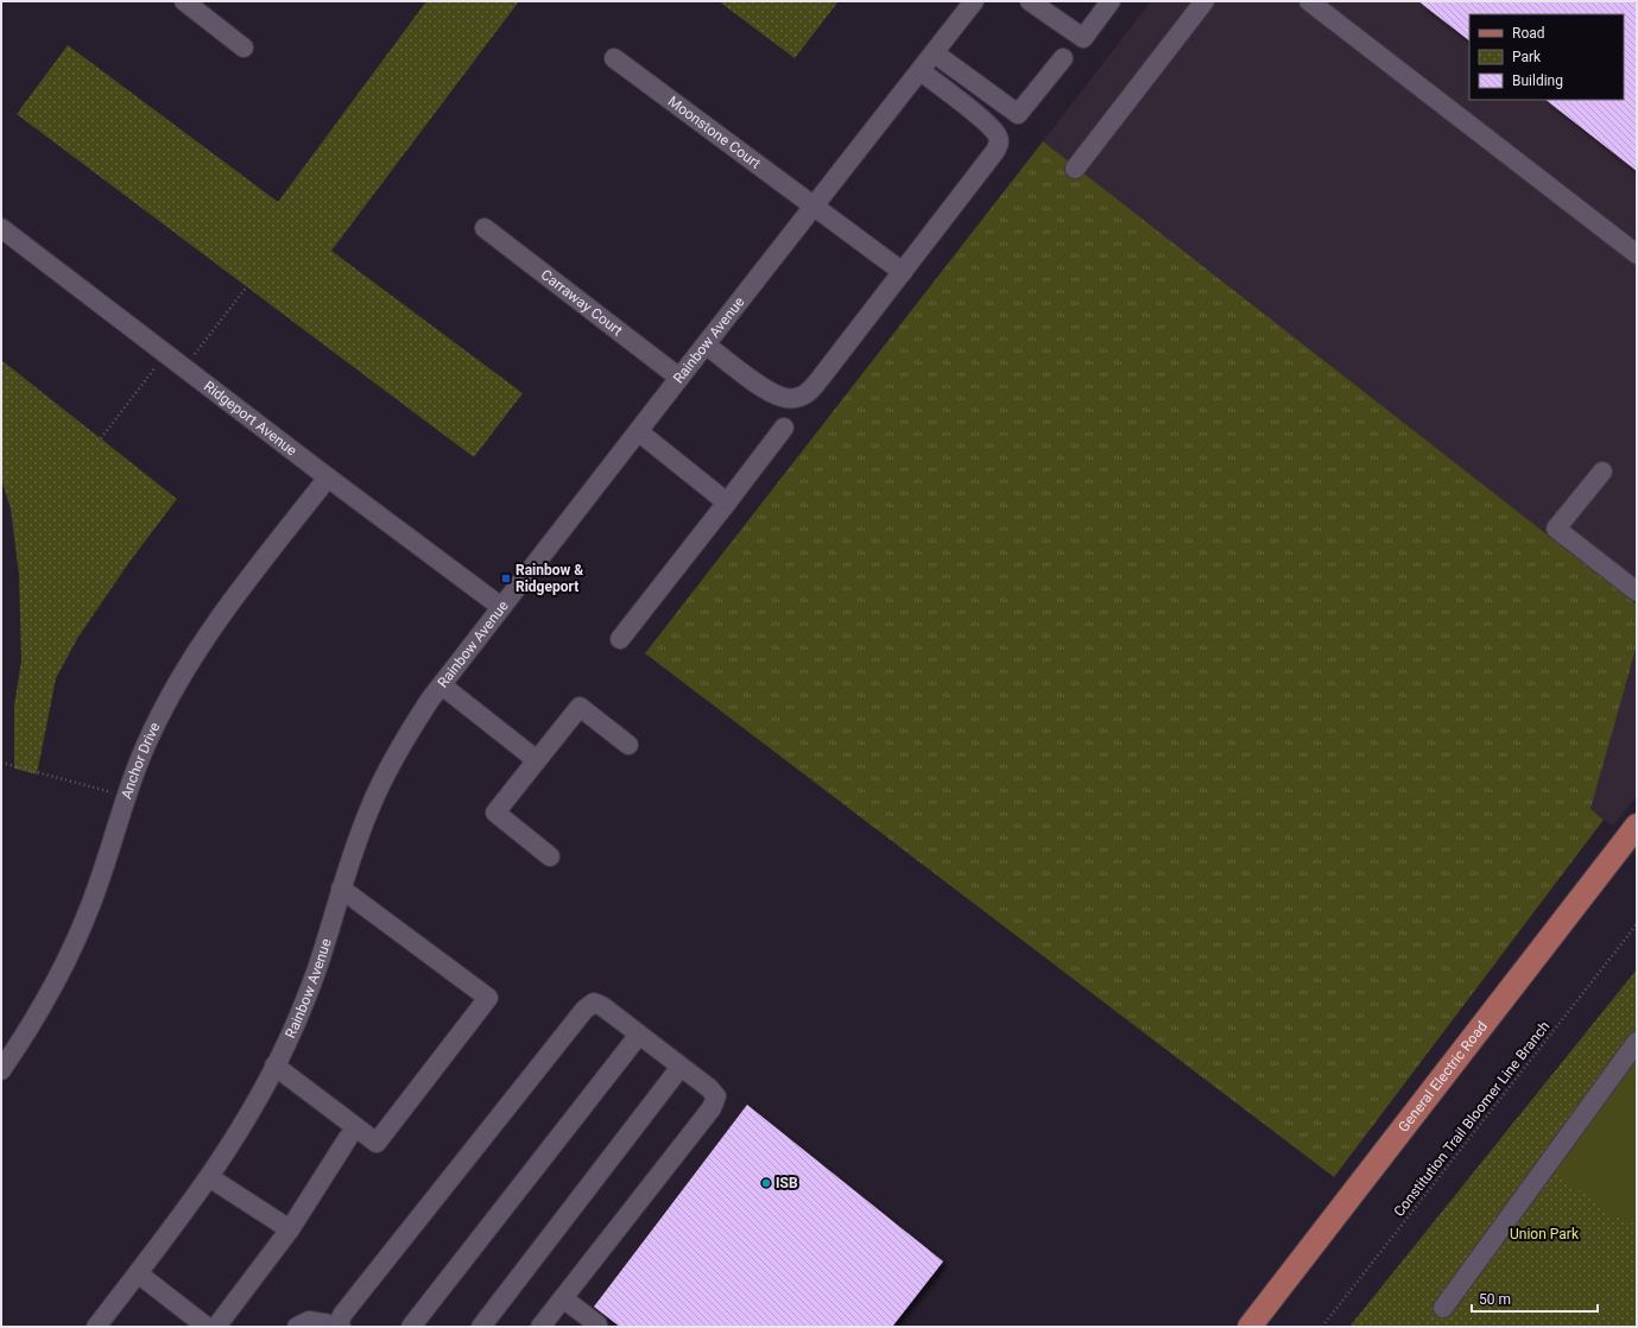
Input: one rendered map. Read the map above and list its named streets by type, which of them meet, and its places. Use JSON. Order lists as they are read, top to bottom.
{
  "streets": {
    "main road": ["General Electric Road"],
    "street": [
      "Moonstone Court",
      "Carraway Court",
      "Rainbow Avenue",
      "Ridgeport Avenue",
      "Anchor Drive"
    ],
    "path": ["Constitution Trail Bloomer Line Branch"]
  },
  "crossings": [
    ["Moonstone Court", "Rainbow Avenue"],
    ["Carraway Court", "Rainbow Avenue"],
    ["Rainbow Avenue", "Ridgeport Avenue"],
    ["Ridgeport Avenue", "Anchor Drive"]
  ],
  "parks": ["Union Park"],
  "places": {
    "transit": ["Rainbow & Ridgeport"],
    "other": ["ISB"]
  },
  "legend": ["Road", "Park", "Building"],
  "scale_bar": "50 m"
}
